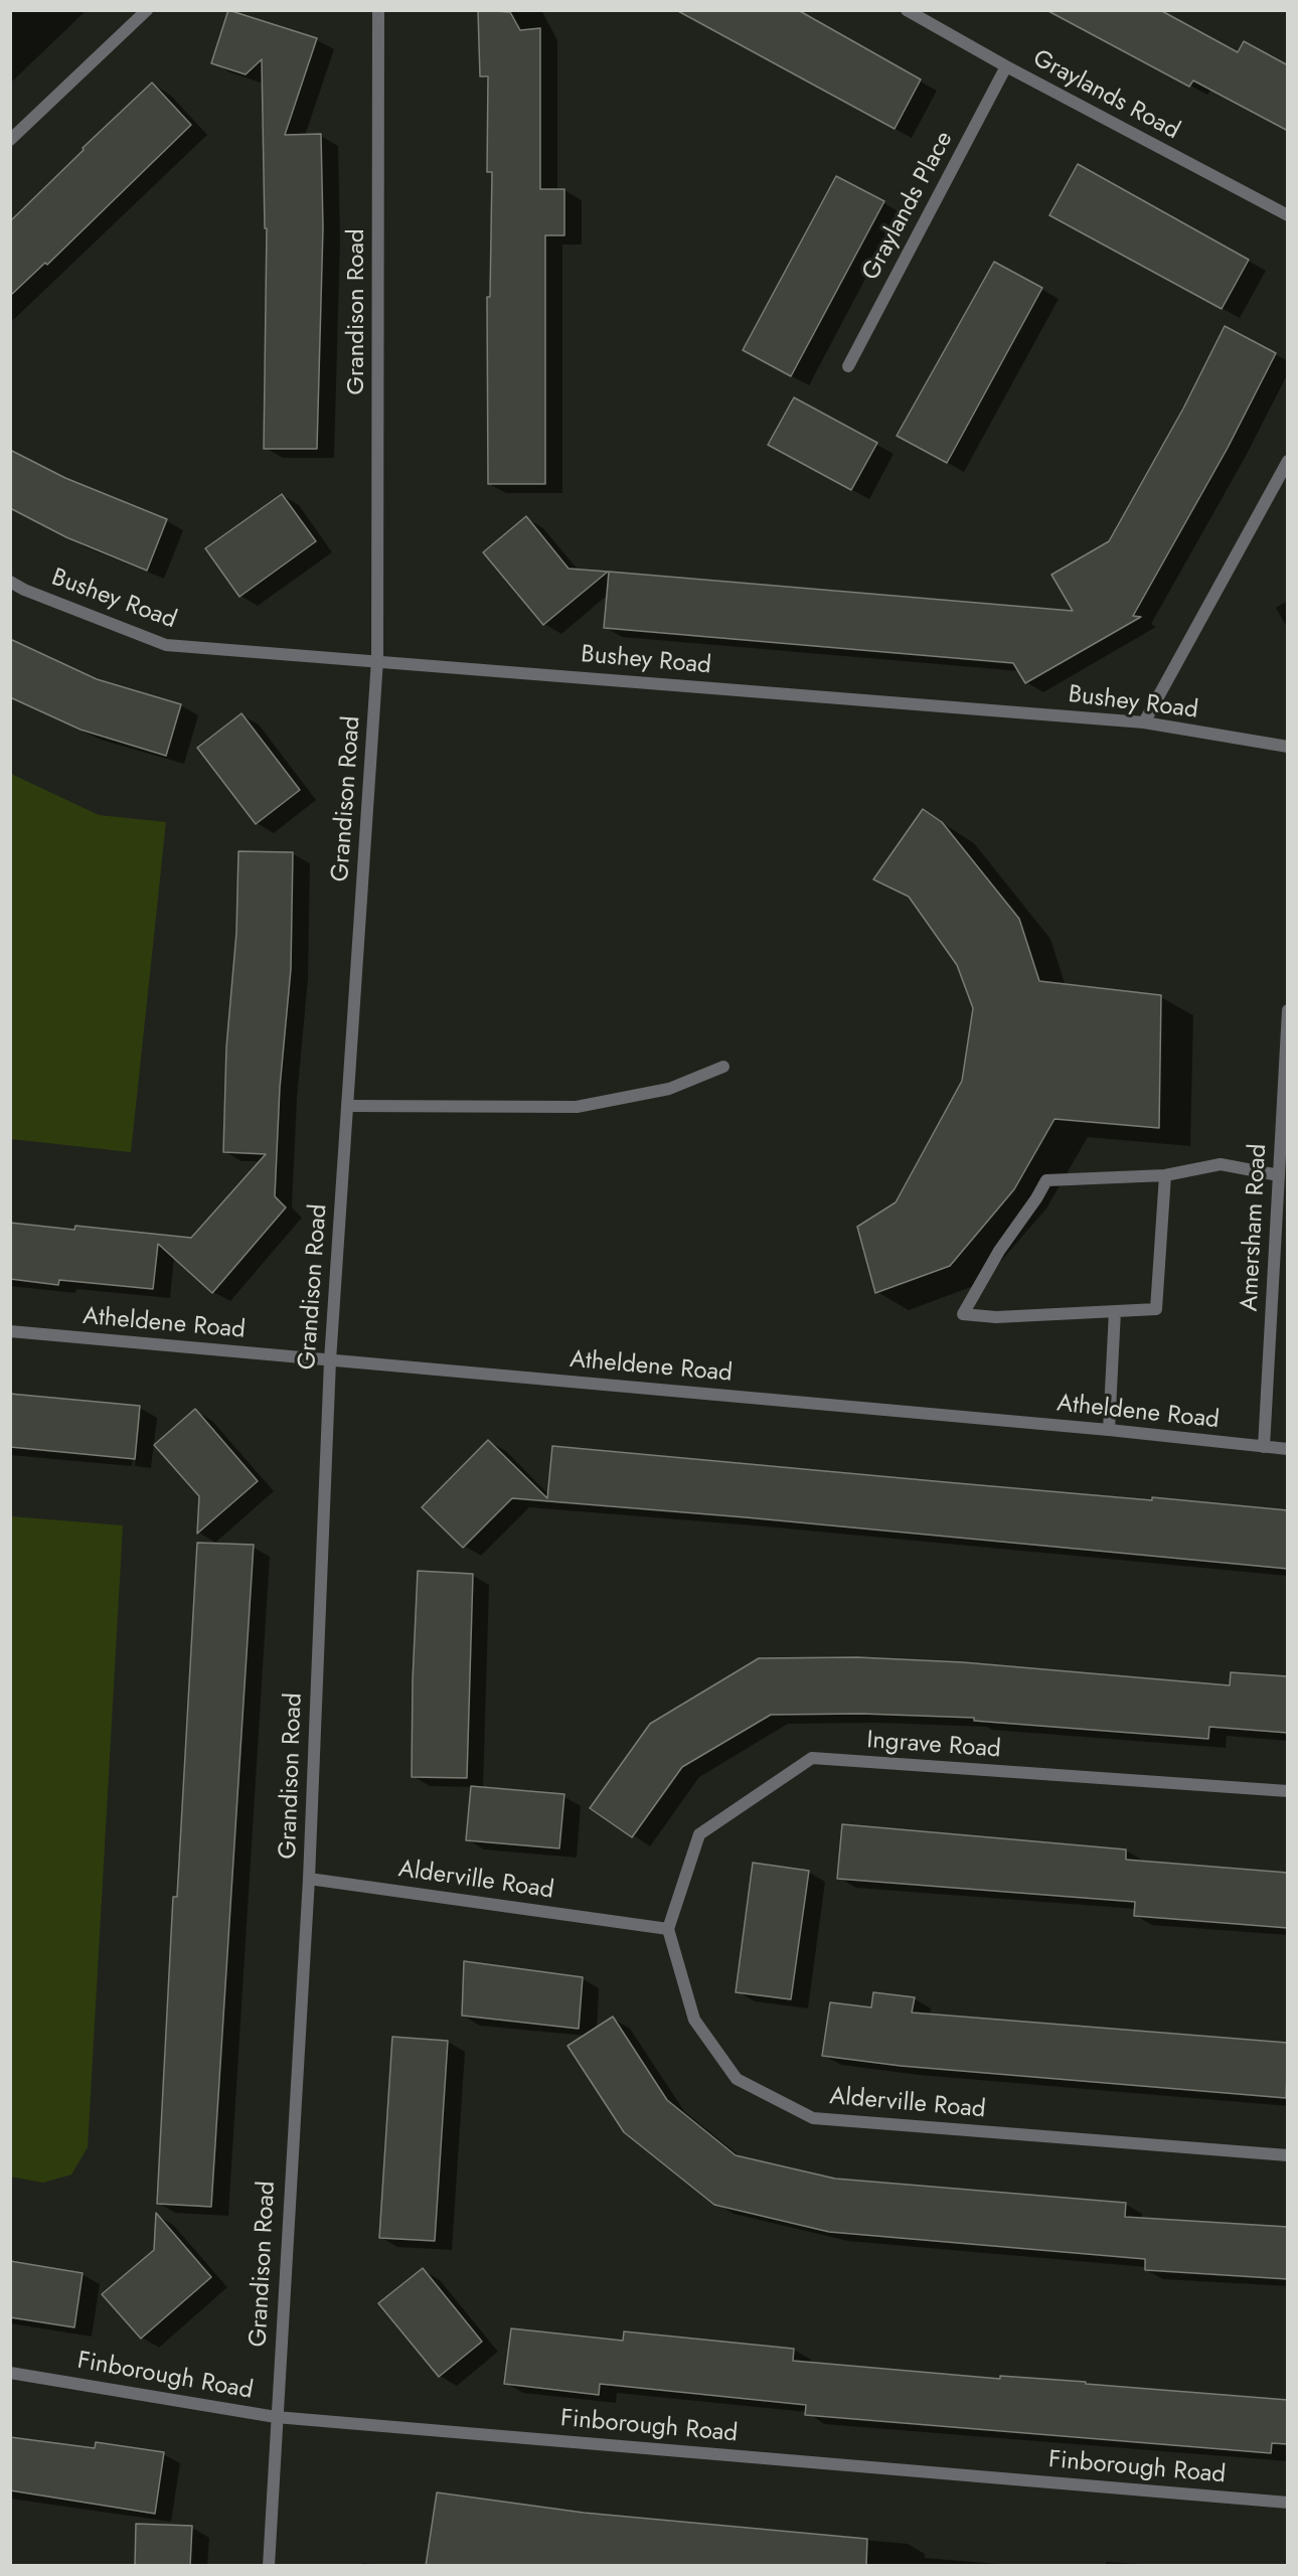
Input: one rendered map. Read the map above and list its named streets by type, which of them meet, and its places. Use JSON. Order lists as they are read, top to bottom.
{
  "streets": {
    "street": [
      "Graylands Road",
      "Graylands Place",
      "Grandison Road",
      "Bushey Road",
      "Amersham Road",
      "Atheldene Road",
      "Ingrave Road",
      "Alderville Road",
      "Finborough Road"
    ]
  },
  "crossings": [
    ["Graylands Road", "Graylands Place"],
    ["Grandison Road", "Bushey Road"],
    ["Grandison Road", "Atheldene Road"],
    ["Grandison Road", "Alderville Road"],
    ["Grandison Road", "Finborough Road"],
    ["Amersham Road", "Atheldene Road"],
    ["Ingrave Road", "Alderville Road"]
  ]
}
